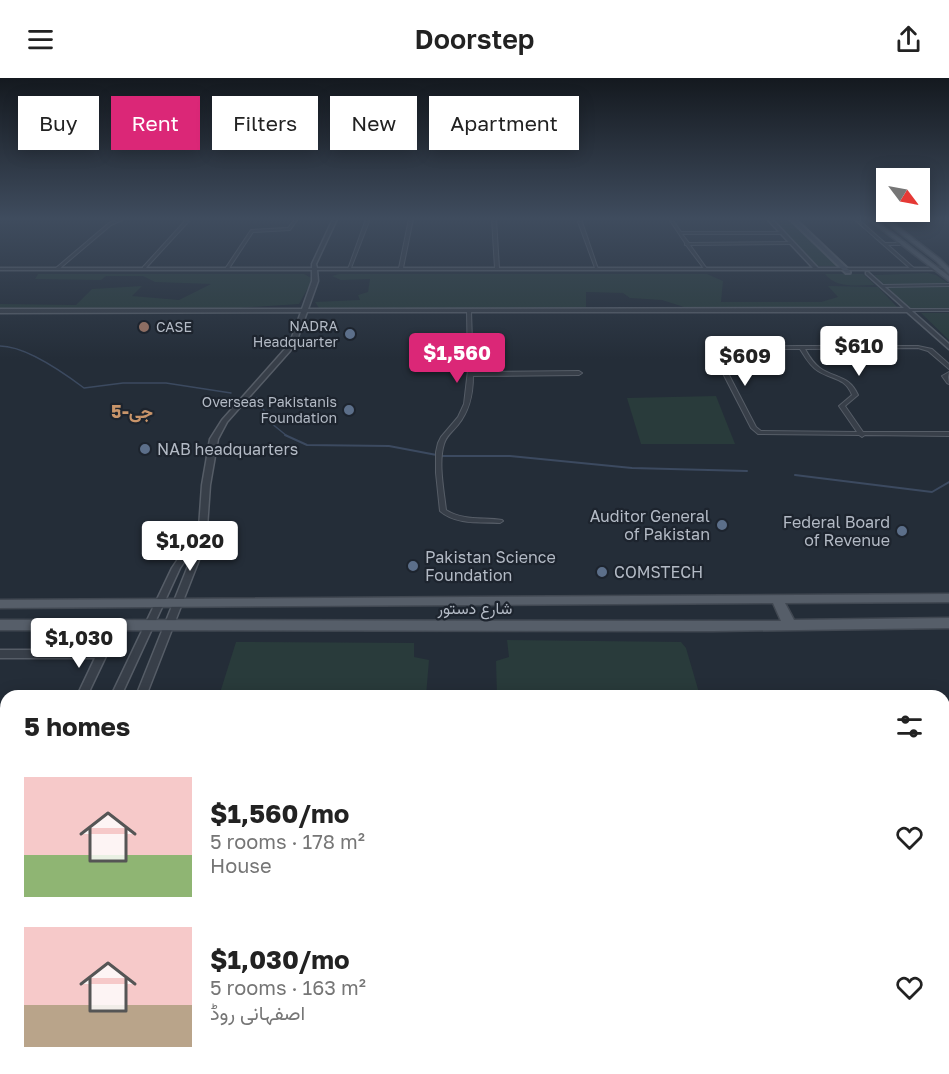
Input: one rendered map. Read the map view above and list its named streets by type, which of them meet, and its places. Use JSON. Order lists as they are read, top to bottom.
{
  "streets": {
    "main road": ["شارع دستور"]
  },
  "districts": ["جی-5"],
  "places": [
    "CASE",
    "NADRA Headquarter",
    "Overseas Pakistanis Foundation",
    "NAB headquarters",
    "Auditor General of Pakistan",
    "Federal Board of Revenue",
    "Pakistan Science Foundation",
    "COMSTECH"
  ],
  "north": "bottom right",
  "page": {
    "header": "Doorstep",
    "chip": [
      "Buy",
      "Rent",
      "Filters",
      "New",
      "Apartment"
    ],
    "price": [
      "$610",
      "$1,560",
      "$609",
      "$1,020",
      "$1,030"
    ],
    "heading": "5 homes",
    "list": [
      {
        "name": "$1,560/mo",
        "note": "5 rooms · 178 m² · House"
      },
      {
        "name": "$1,030/mo",
        "note": "5 rooms · 163 m² · اصفہانی روڈ"
      }
    ]
  }
}
